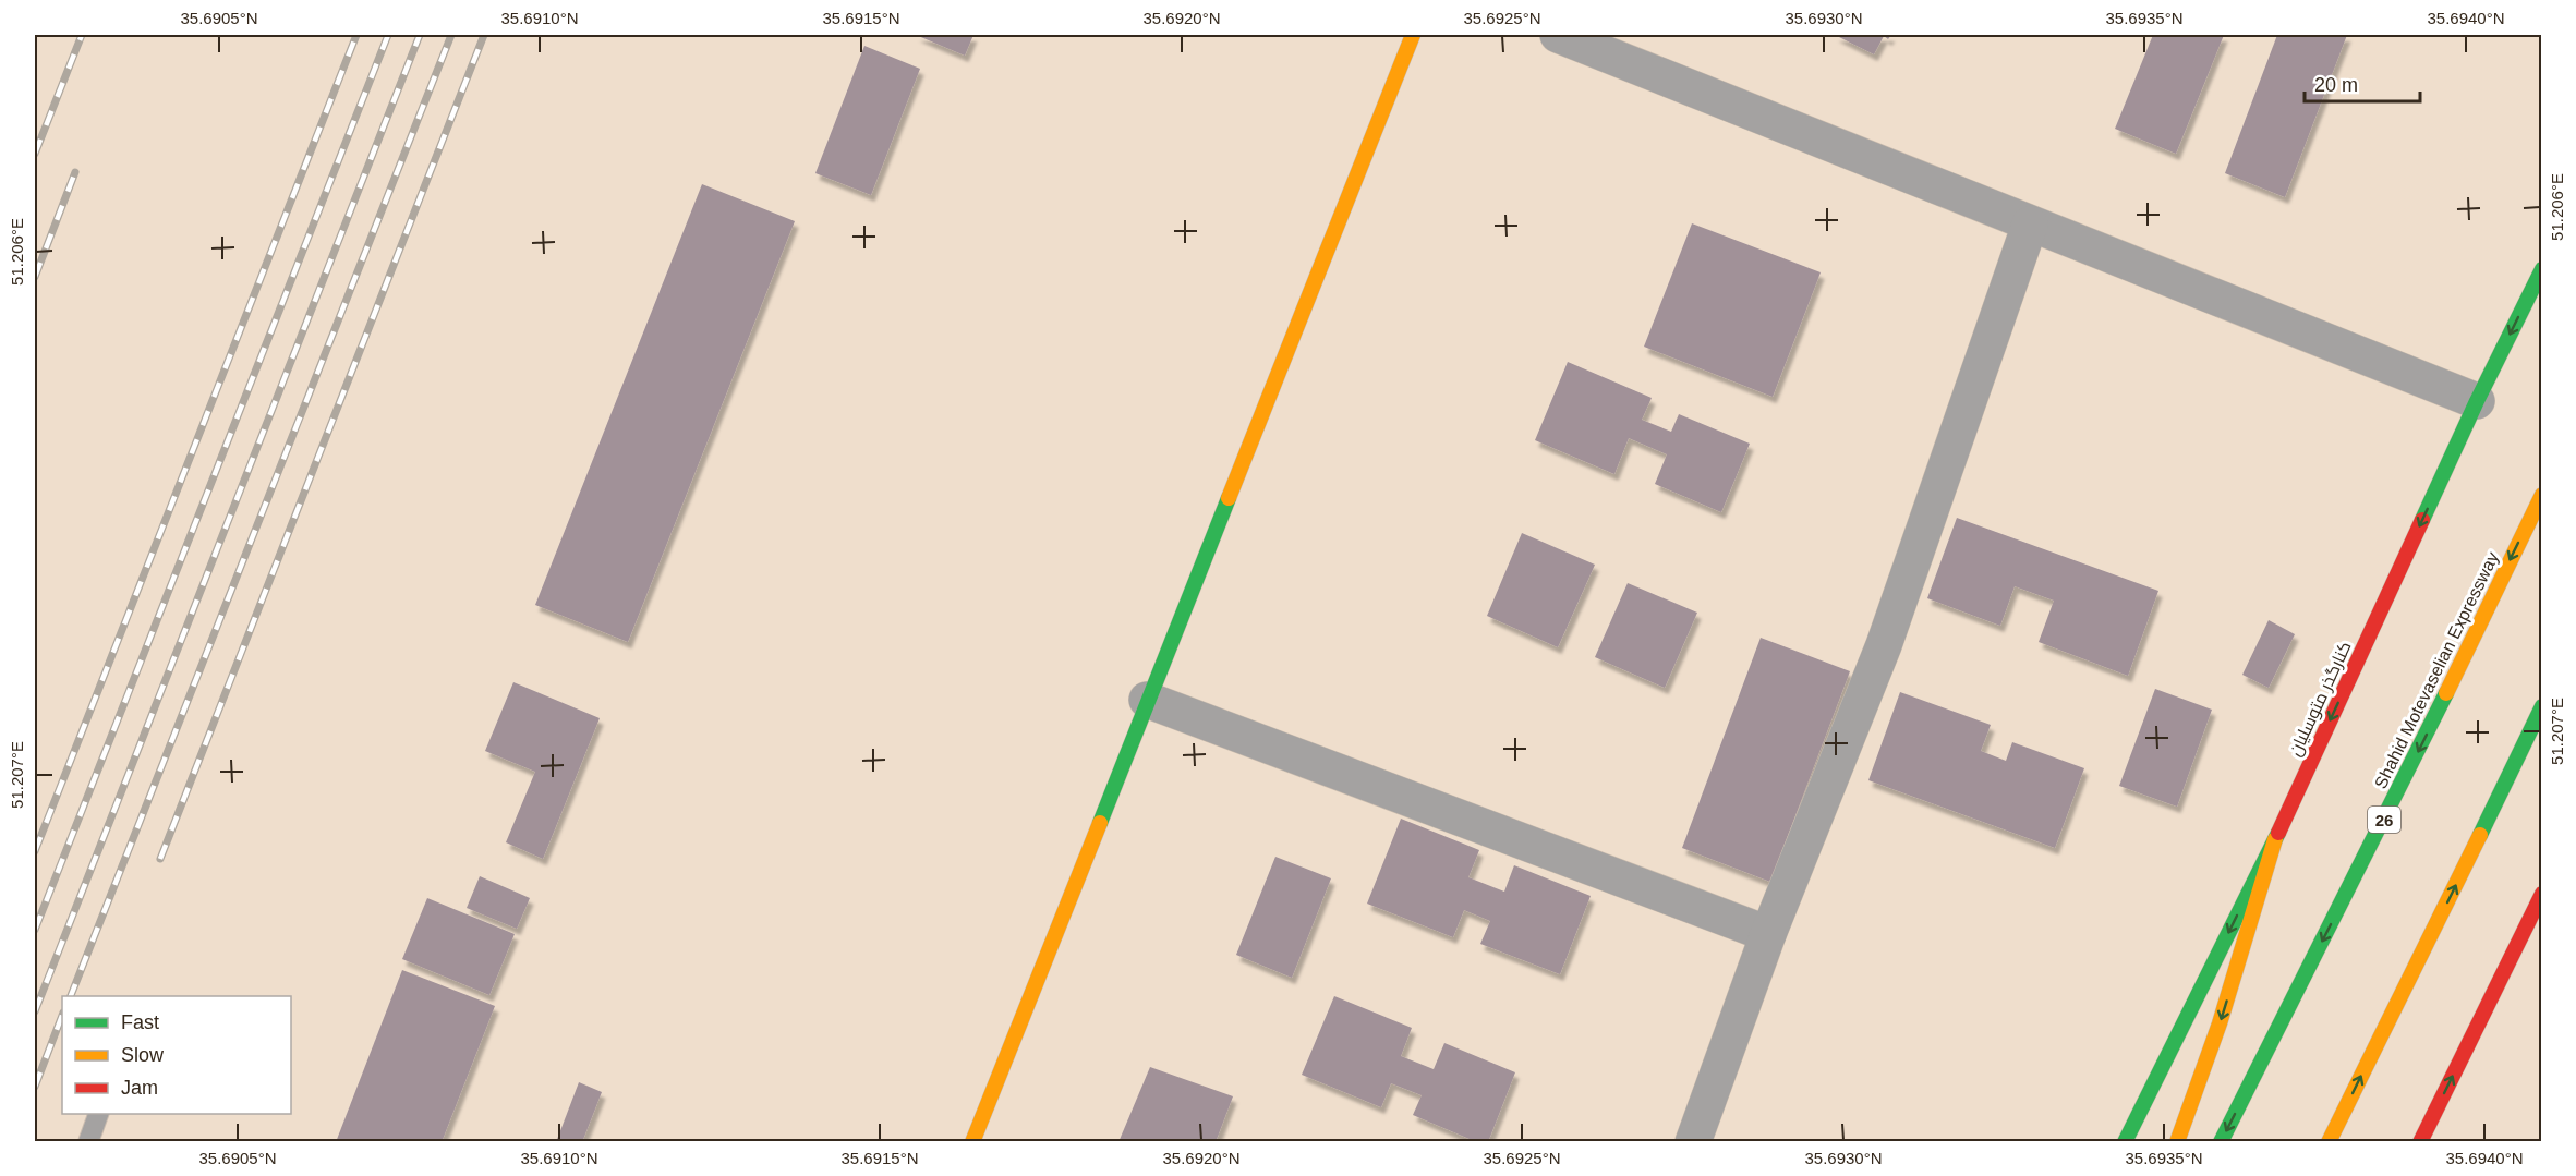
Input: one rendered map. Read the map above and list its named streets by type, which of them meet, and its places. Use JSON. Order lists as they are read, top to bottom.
{
  "streets": {
    "main road": ["Shahid Motevaselian Expressway", "کنارگذر متوسلیان", "26"]
  },
  "legend": ["Fast", "Slow", "Jam"],
  "scale_bar": "20 m",
  "coordinates": [
    "35.6905°N",
    "35.6910°N",
    "35.6915°N",
    "35.6920°N",
    "35.6925°N",
    "35.6930°N",
    "35.6935°N",
    "35.6940°N",
    "51.206°E",
    "51.207°E"
  ]
}
